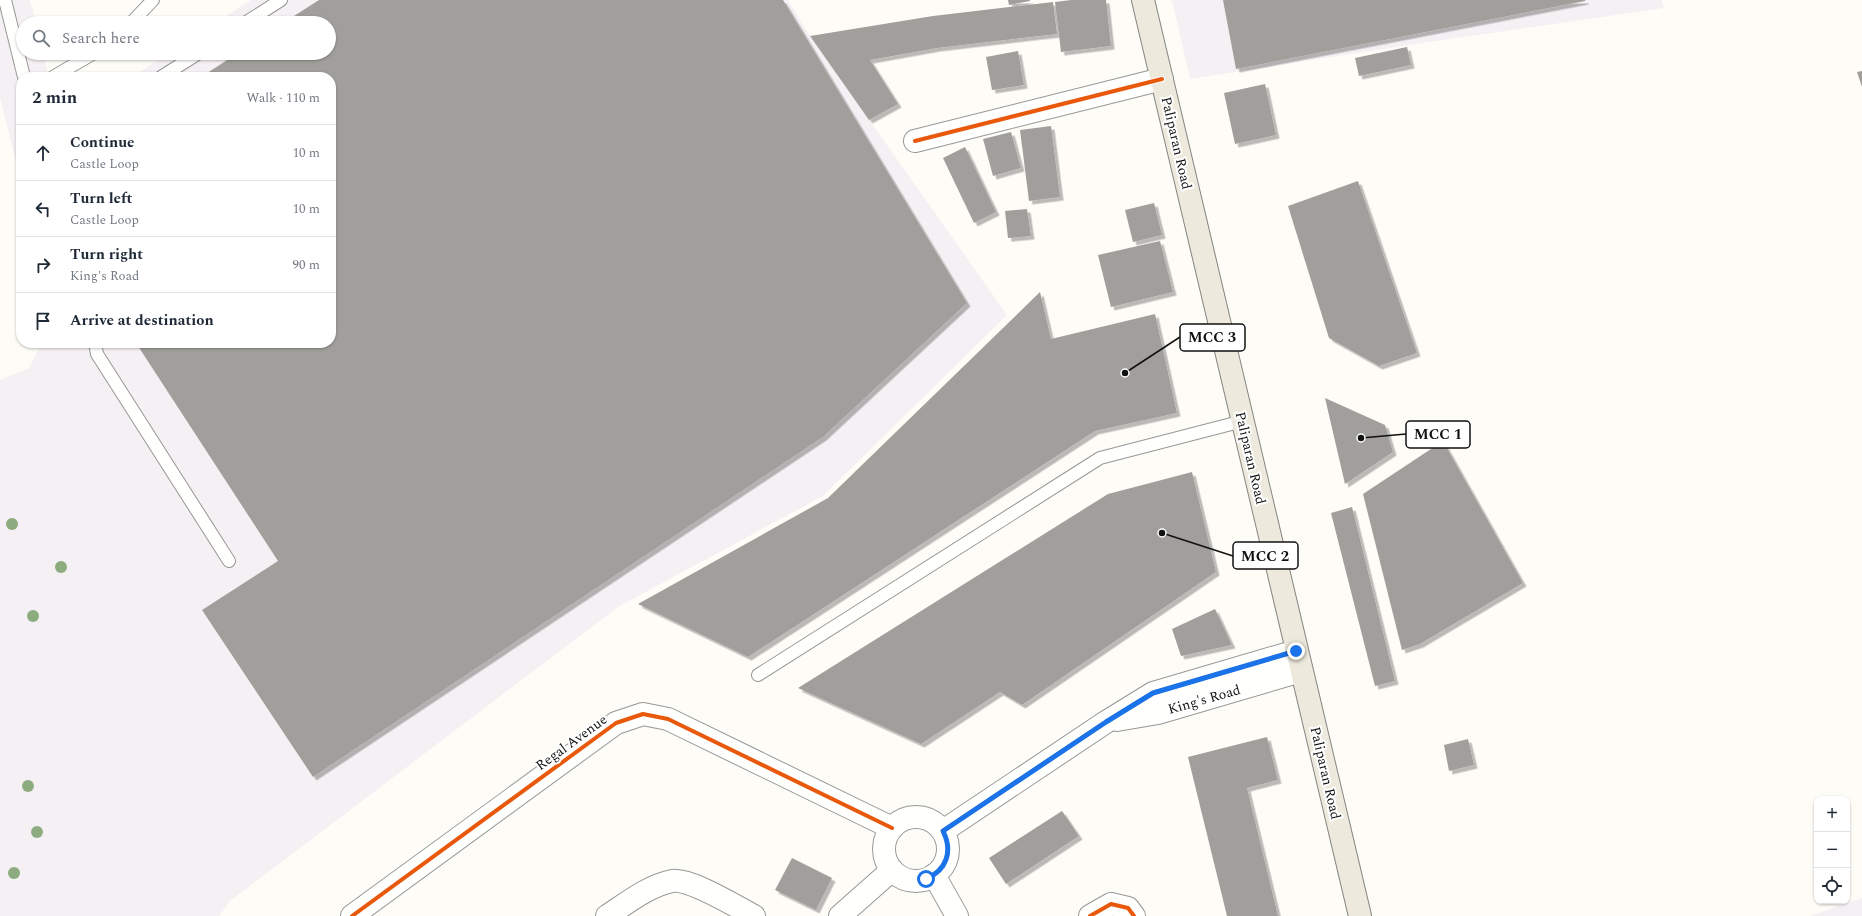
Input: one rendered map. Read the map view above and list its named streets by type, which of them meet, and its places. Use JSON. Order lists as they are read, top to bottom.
{
  "streets": {
    "main road": ["Paliparan Road"],
    "street": ["King's Road", "Regal Avenue"]
  },
  "crossings": [
    ["Paliparan Road", "King's Road"],
    ["King's Road", "Regal Avenue"]
  ],
  "places": ["MCC 3", "MCC 1", "MCC 2"],
  "page": {
    "search": "Search here",
    "heading": ["2 min", "Walk · 110 m"],
    "list": [
      ["Continue", "Castle Loop", "10 m"],
      ["Turn left", "Castle Loop", "10 m"],
      ["Turn right", "King's Road", "90 m"],
      "Arrive at destination"
    ],
    "map_buttons": ["+", "−"]
  }
}
